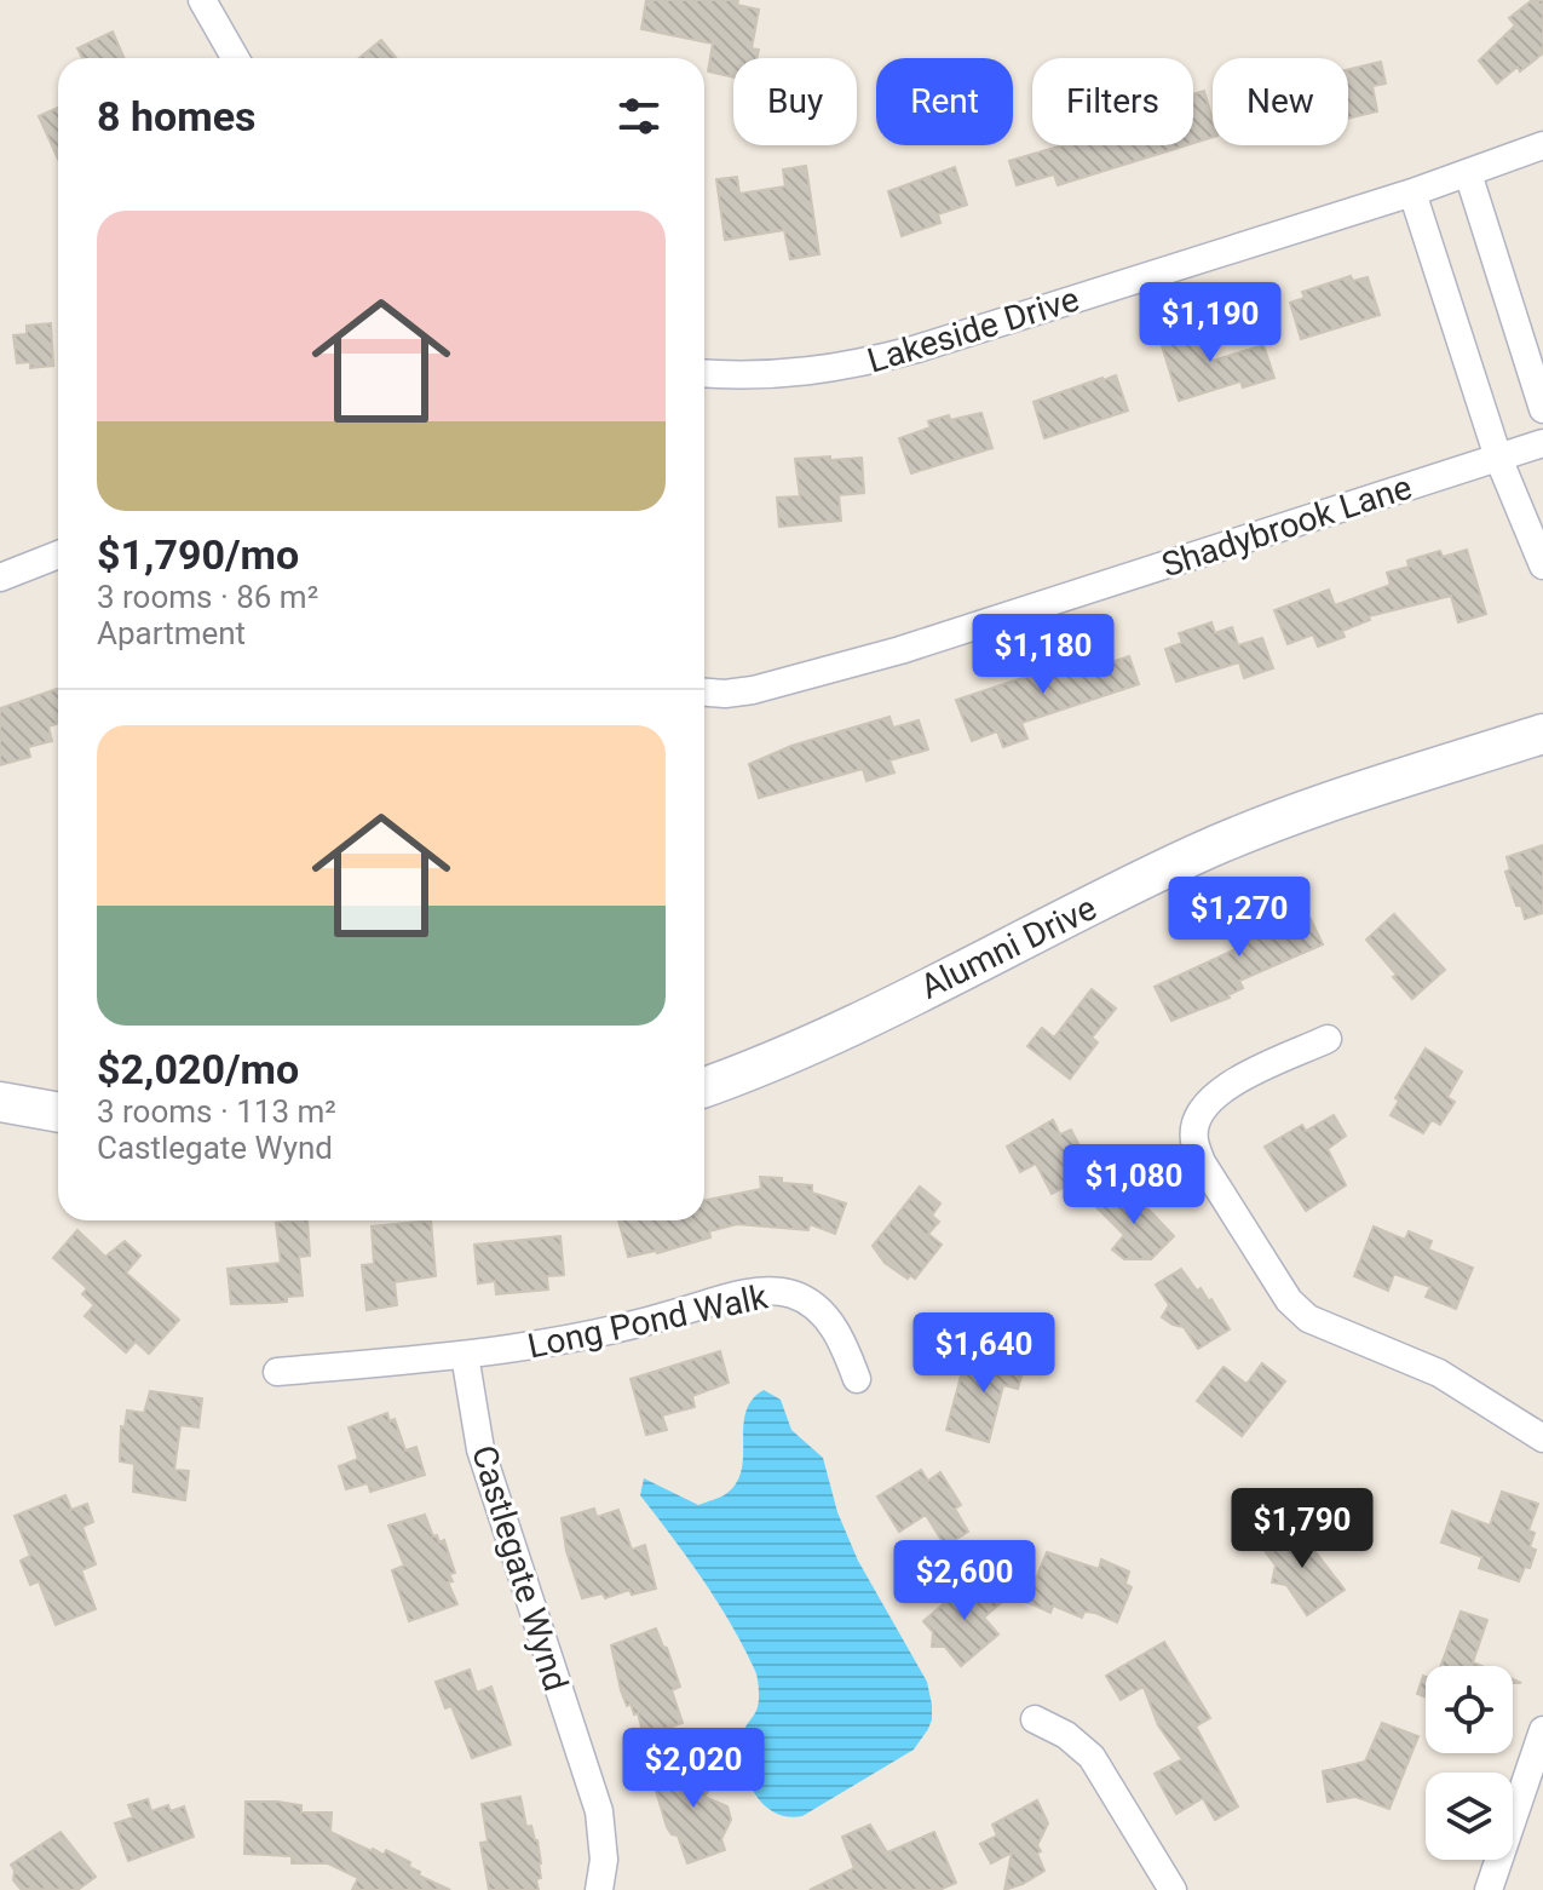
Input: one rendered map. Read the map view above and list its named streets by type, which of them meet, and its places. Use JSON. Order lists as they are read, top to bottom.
{
  "streets": {
    "main road": ["Alumni Drive"],
    "street": [
      "Lakeside Drive",
      "Shadybrook Lane",
      "Long Pond Walk",
      "Castlegate Wynd"
    ]
  },
  "crossings": [
    ["Long Pond Walk", "Castlegate Wynd"]
  ],
  "page": {
    "chip": [
      "Buy",
      "Rent",
      "Filters",
      "New"
    ],
    "heading": "8 homes",
    "list": [
      {
        "name": "$1,790/mo",
        "note": "3 rooms · 86 m² · Apartment"
      },
      {
        "name": "$2,020/mo",
        "note": "3 rooms · 113 m² · Castlegate Wynd"
      }
    ],
    "price": [
      "$1,190",
      "$1,180",
      "$1,270",
      "$1,080",
      "$1,640",
      "$1,790",
      "$2,600",
      "$2,020"
    ]
  }
}
